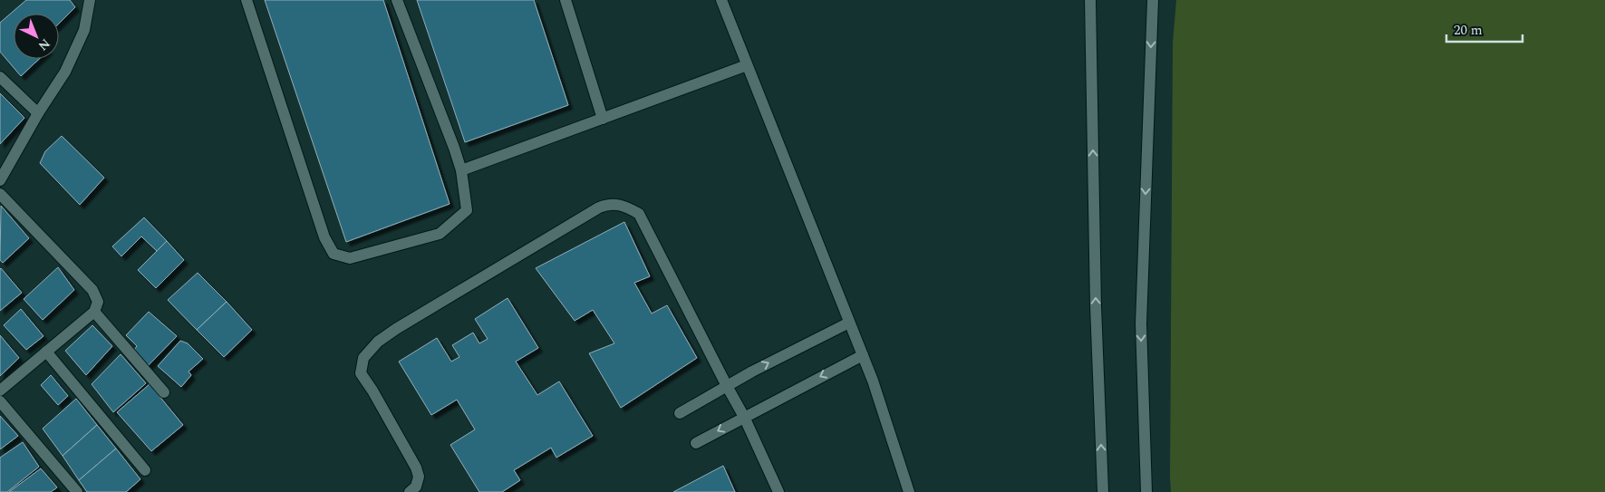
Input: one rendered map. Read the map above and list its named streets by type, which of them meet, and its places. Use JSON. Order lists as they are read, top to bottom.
{
  "scale_bar": "20 m",
  "north": "bottom right"
}
